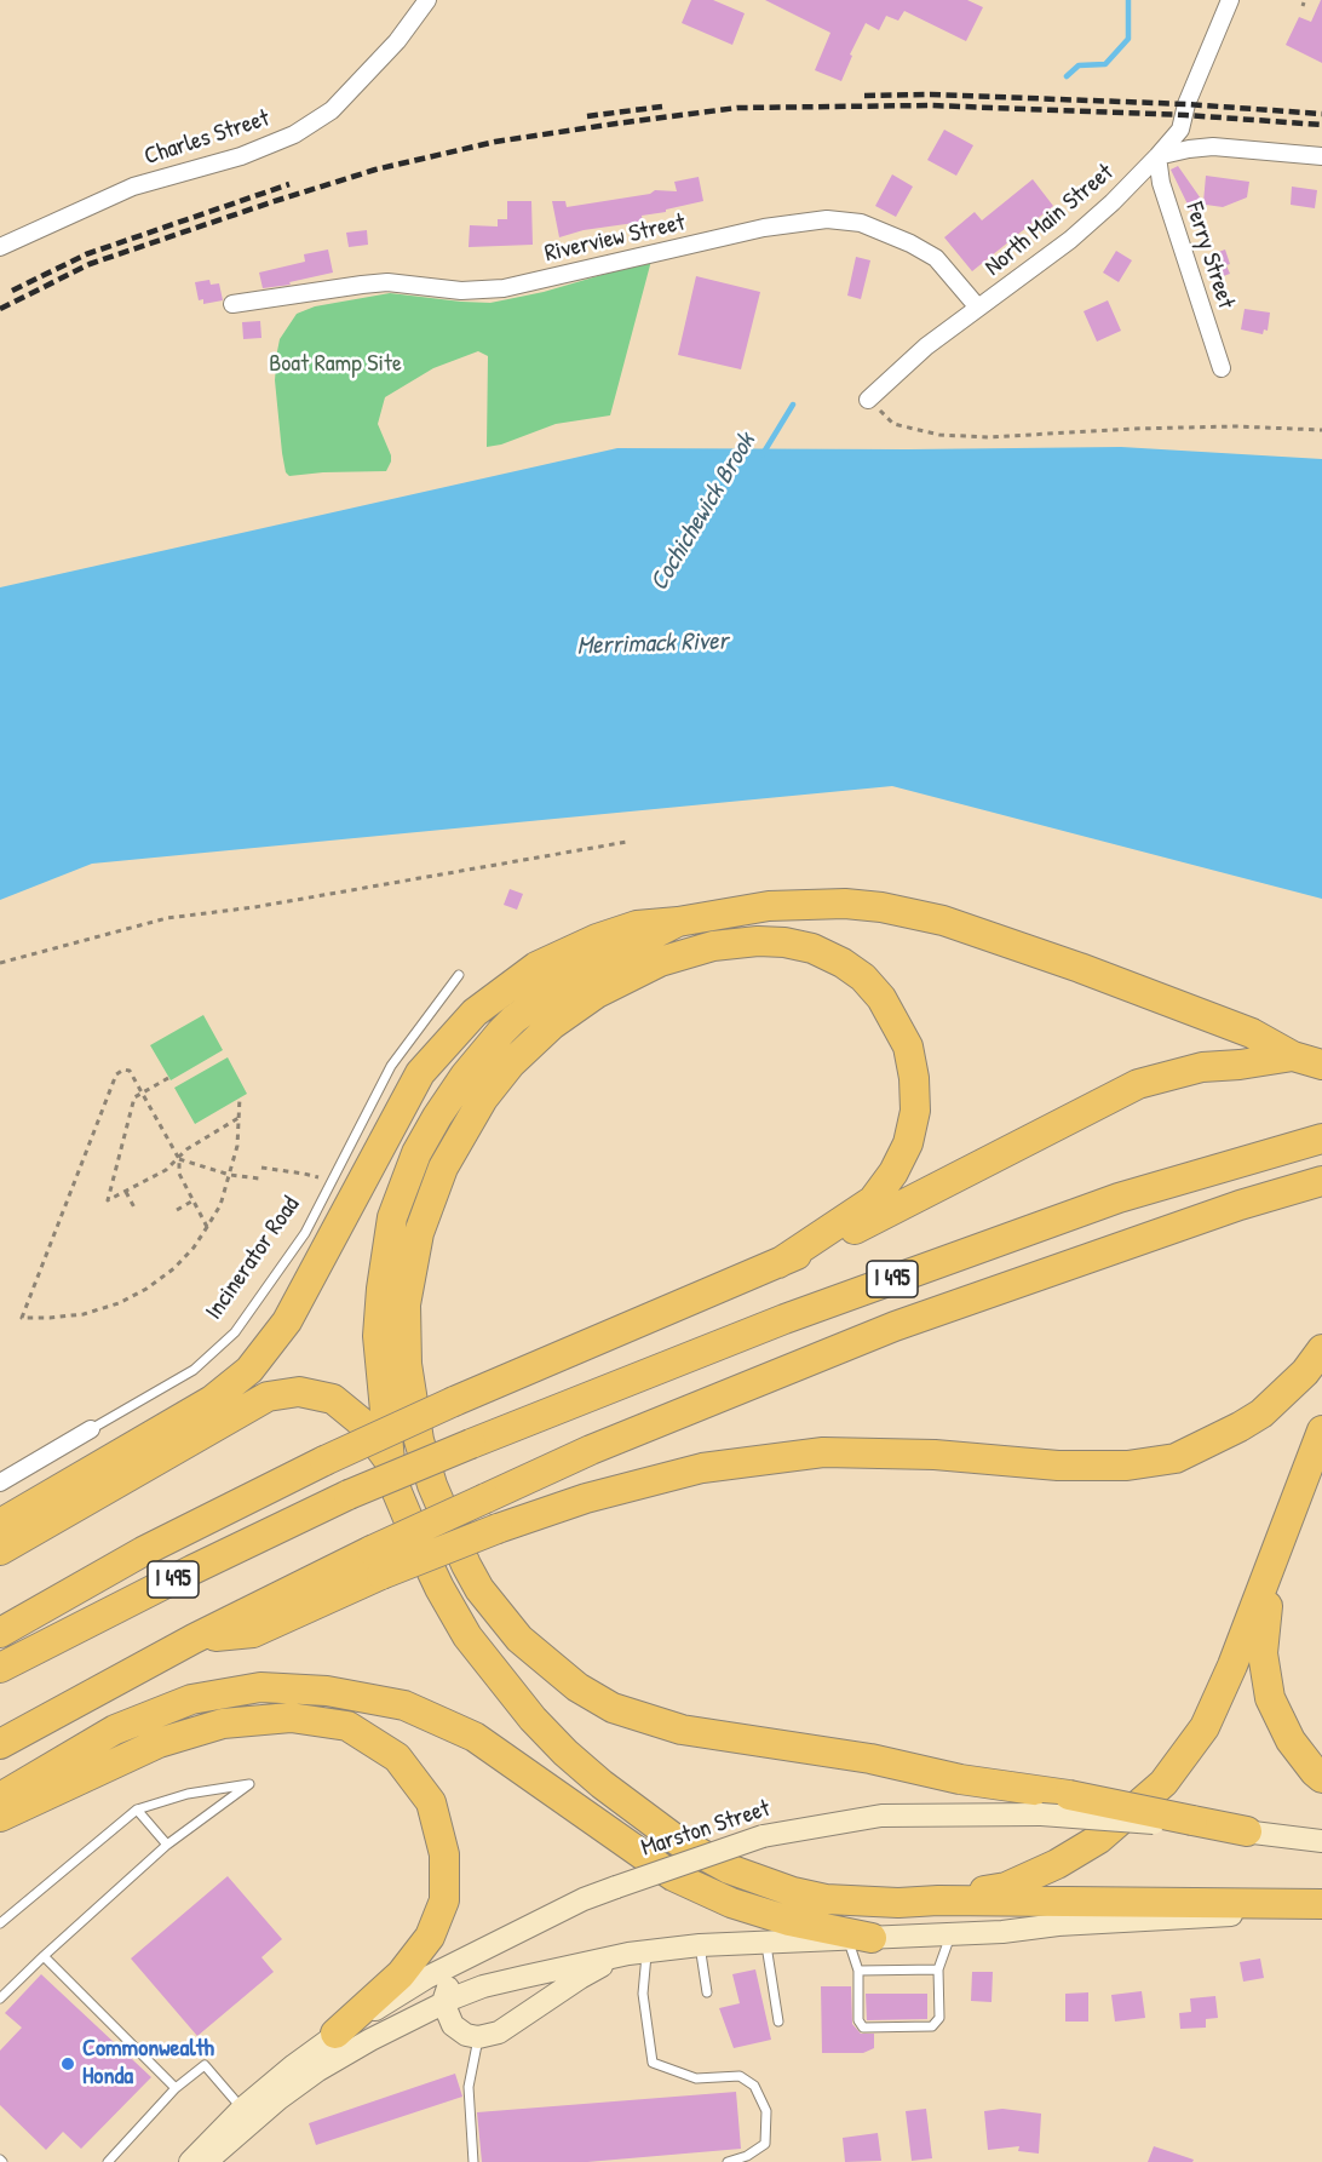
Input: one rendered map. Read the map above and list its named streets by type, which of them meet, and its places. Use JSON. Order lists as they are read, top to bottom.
{
  "streets": {
    "highway": ["I 495"],
    "main road": ["Marston Street"],
    "street": [
      "Charles Street",
      "North Main Street",
      "Riverview Street",
      "Ferry Street",
      "Incinerator Road"
    ]
  },
  "crossings": [
    ["North Main Street", "Riverview Street"],
    ["North Main Street", "Ferry Street"]
  ],
  "water": ["Cochichewick Brook", "Merrimack River"],
  "parks": ["Boat Ramp Site"],
  "places": ["Commonwealth Honda"]
}
